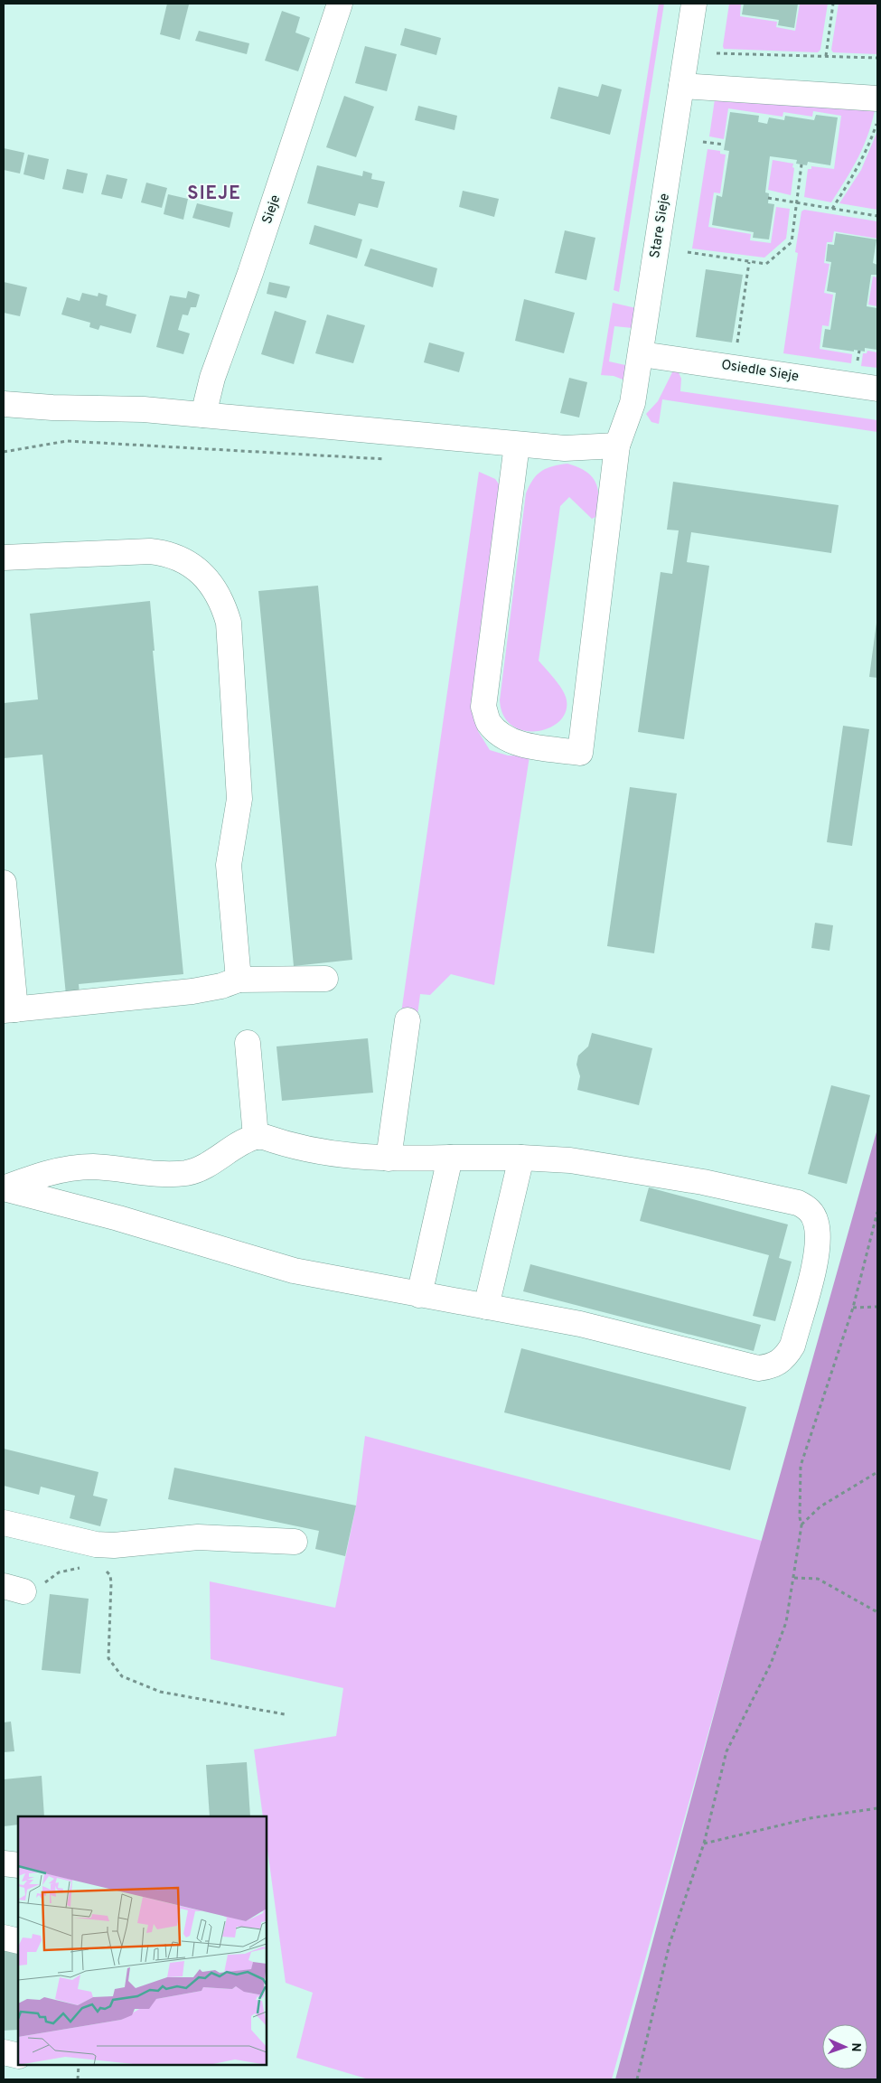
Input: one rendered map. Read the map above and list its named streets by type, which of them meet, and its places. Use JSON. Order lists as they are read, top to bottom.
{
  "streets": {
    "street": ["Sieje", "Stare Sieje", "Osiedle Sieje"]
  },
  "crossings": [
    ["Stare Sieje", "Osiedle Sieje"]
  ],
  "districts": ["SIEJE"],
  "north": "right"
}
